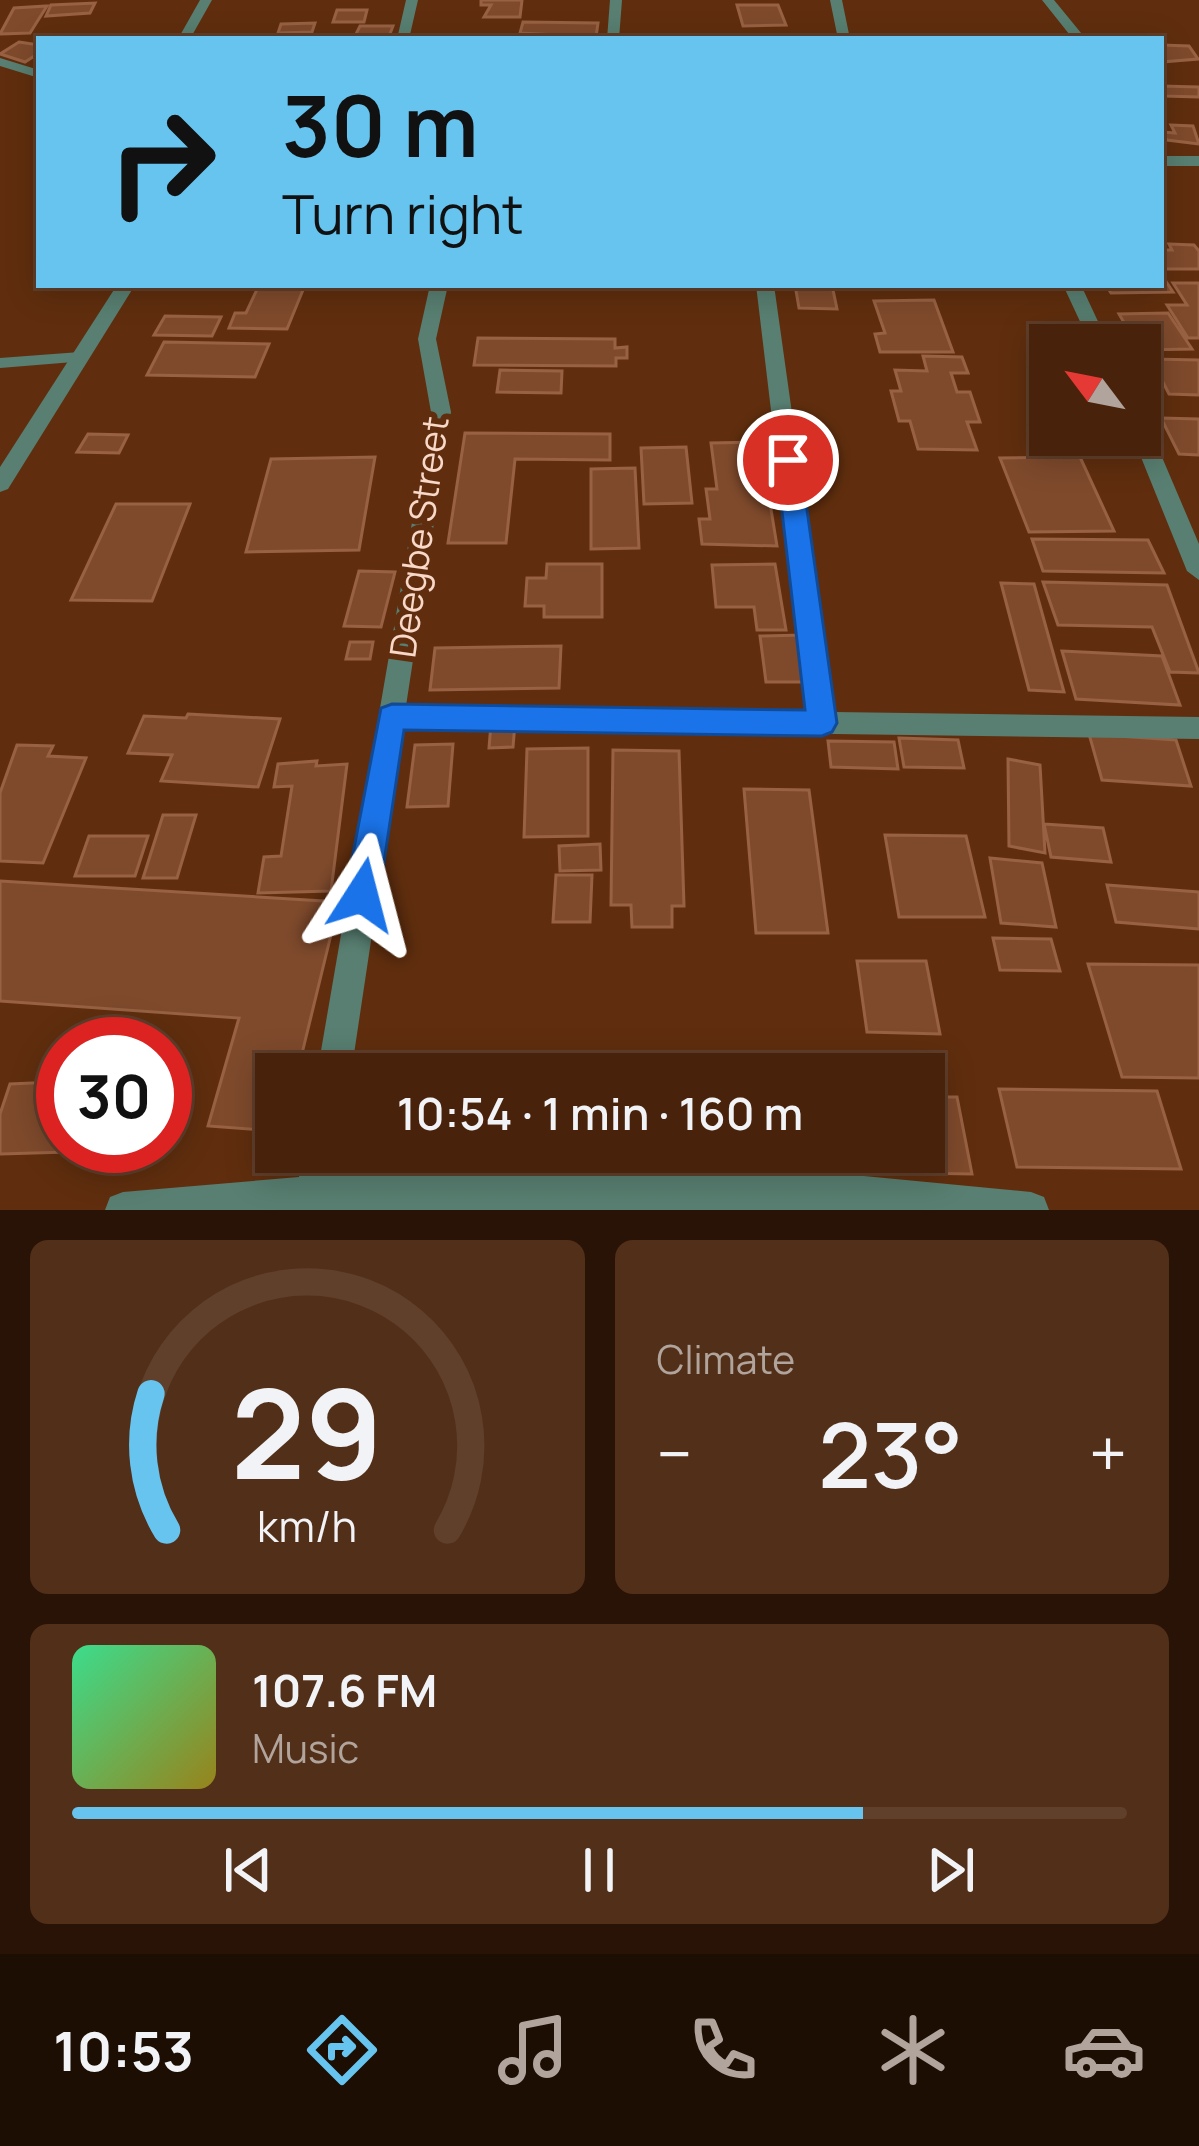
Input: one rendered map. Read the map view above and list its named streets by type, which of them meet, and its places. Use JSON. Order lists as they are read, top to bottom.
{
  "streets": {
    "street": ["Deegbe Street"]
  },
  "north": "top left",
  "page": {
    "turn": ["30 m", "Turn right"],
    "limit": "30",
    "trip": "10:54 · 1 min · 160 m",
    "tile": "Climate",
    "heat": ["−", "23°", "+"],
    "song": ["107.6 FM", "Music"],
    "tabs": "10:53",
    "gauge": ["29", "km/h"]
  }
}
